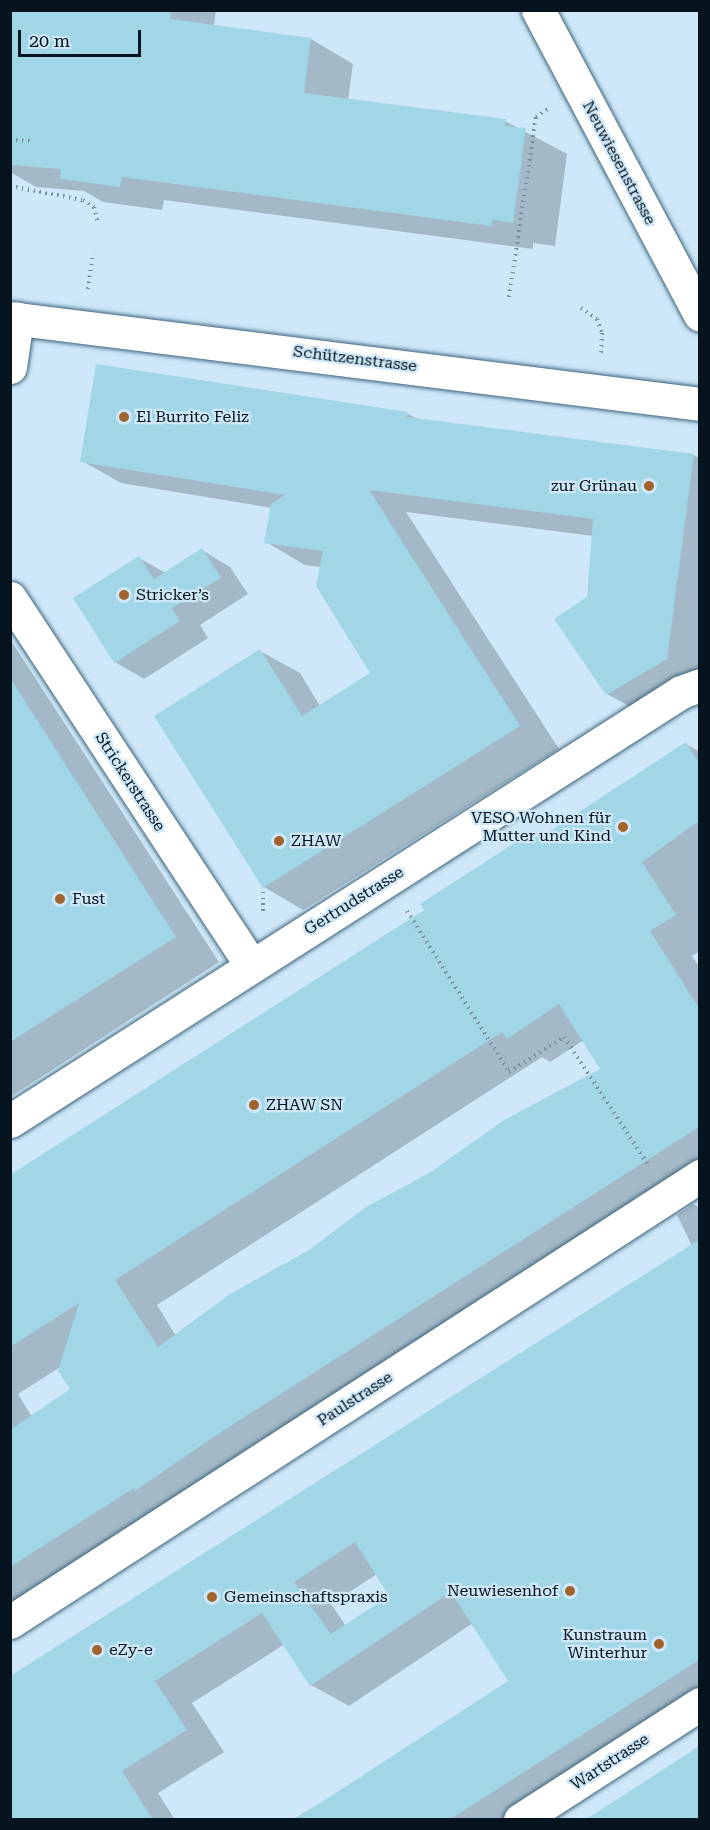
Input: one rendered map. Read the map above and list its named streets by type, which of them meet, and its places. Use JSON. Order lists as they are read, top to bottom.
{
  "streets": {
    "street": [
      "Neuwiesenstrasse",
      "Schützenstrasse",
      "Strickerstrasse",
      "Gertrudstrasse",
      "Paulstrasse",
      "Wartstrasse"
    ]
  },
  "crossings": [
    ["Strickerstrasse", "Gertrudstrasse"]
  ],
  "places": [
    "El Burrito Feliz",
    "zur Grünau",
    "Stricker’s",
    "VESO Wohnen für Mutter und Kind",
    "ZHAW",
    "Fust",
    "ZHAW SN",
    "Neuwiesenhof",
    "Gemeinschaftspraxis",
    "Kunstraum Winterhur",
    "eZy-e"
  ],
  "scale_bar": "20 m"
}
